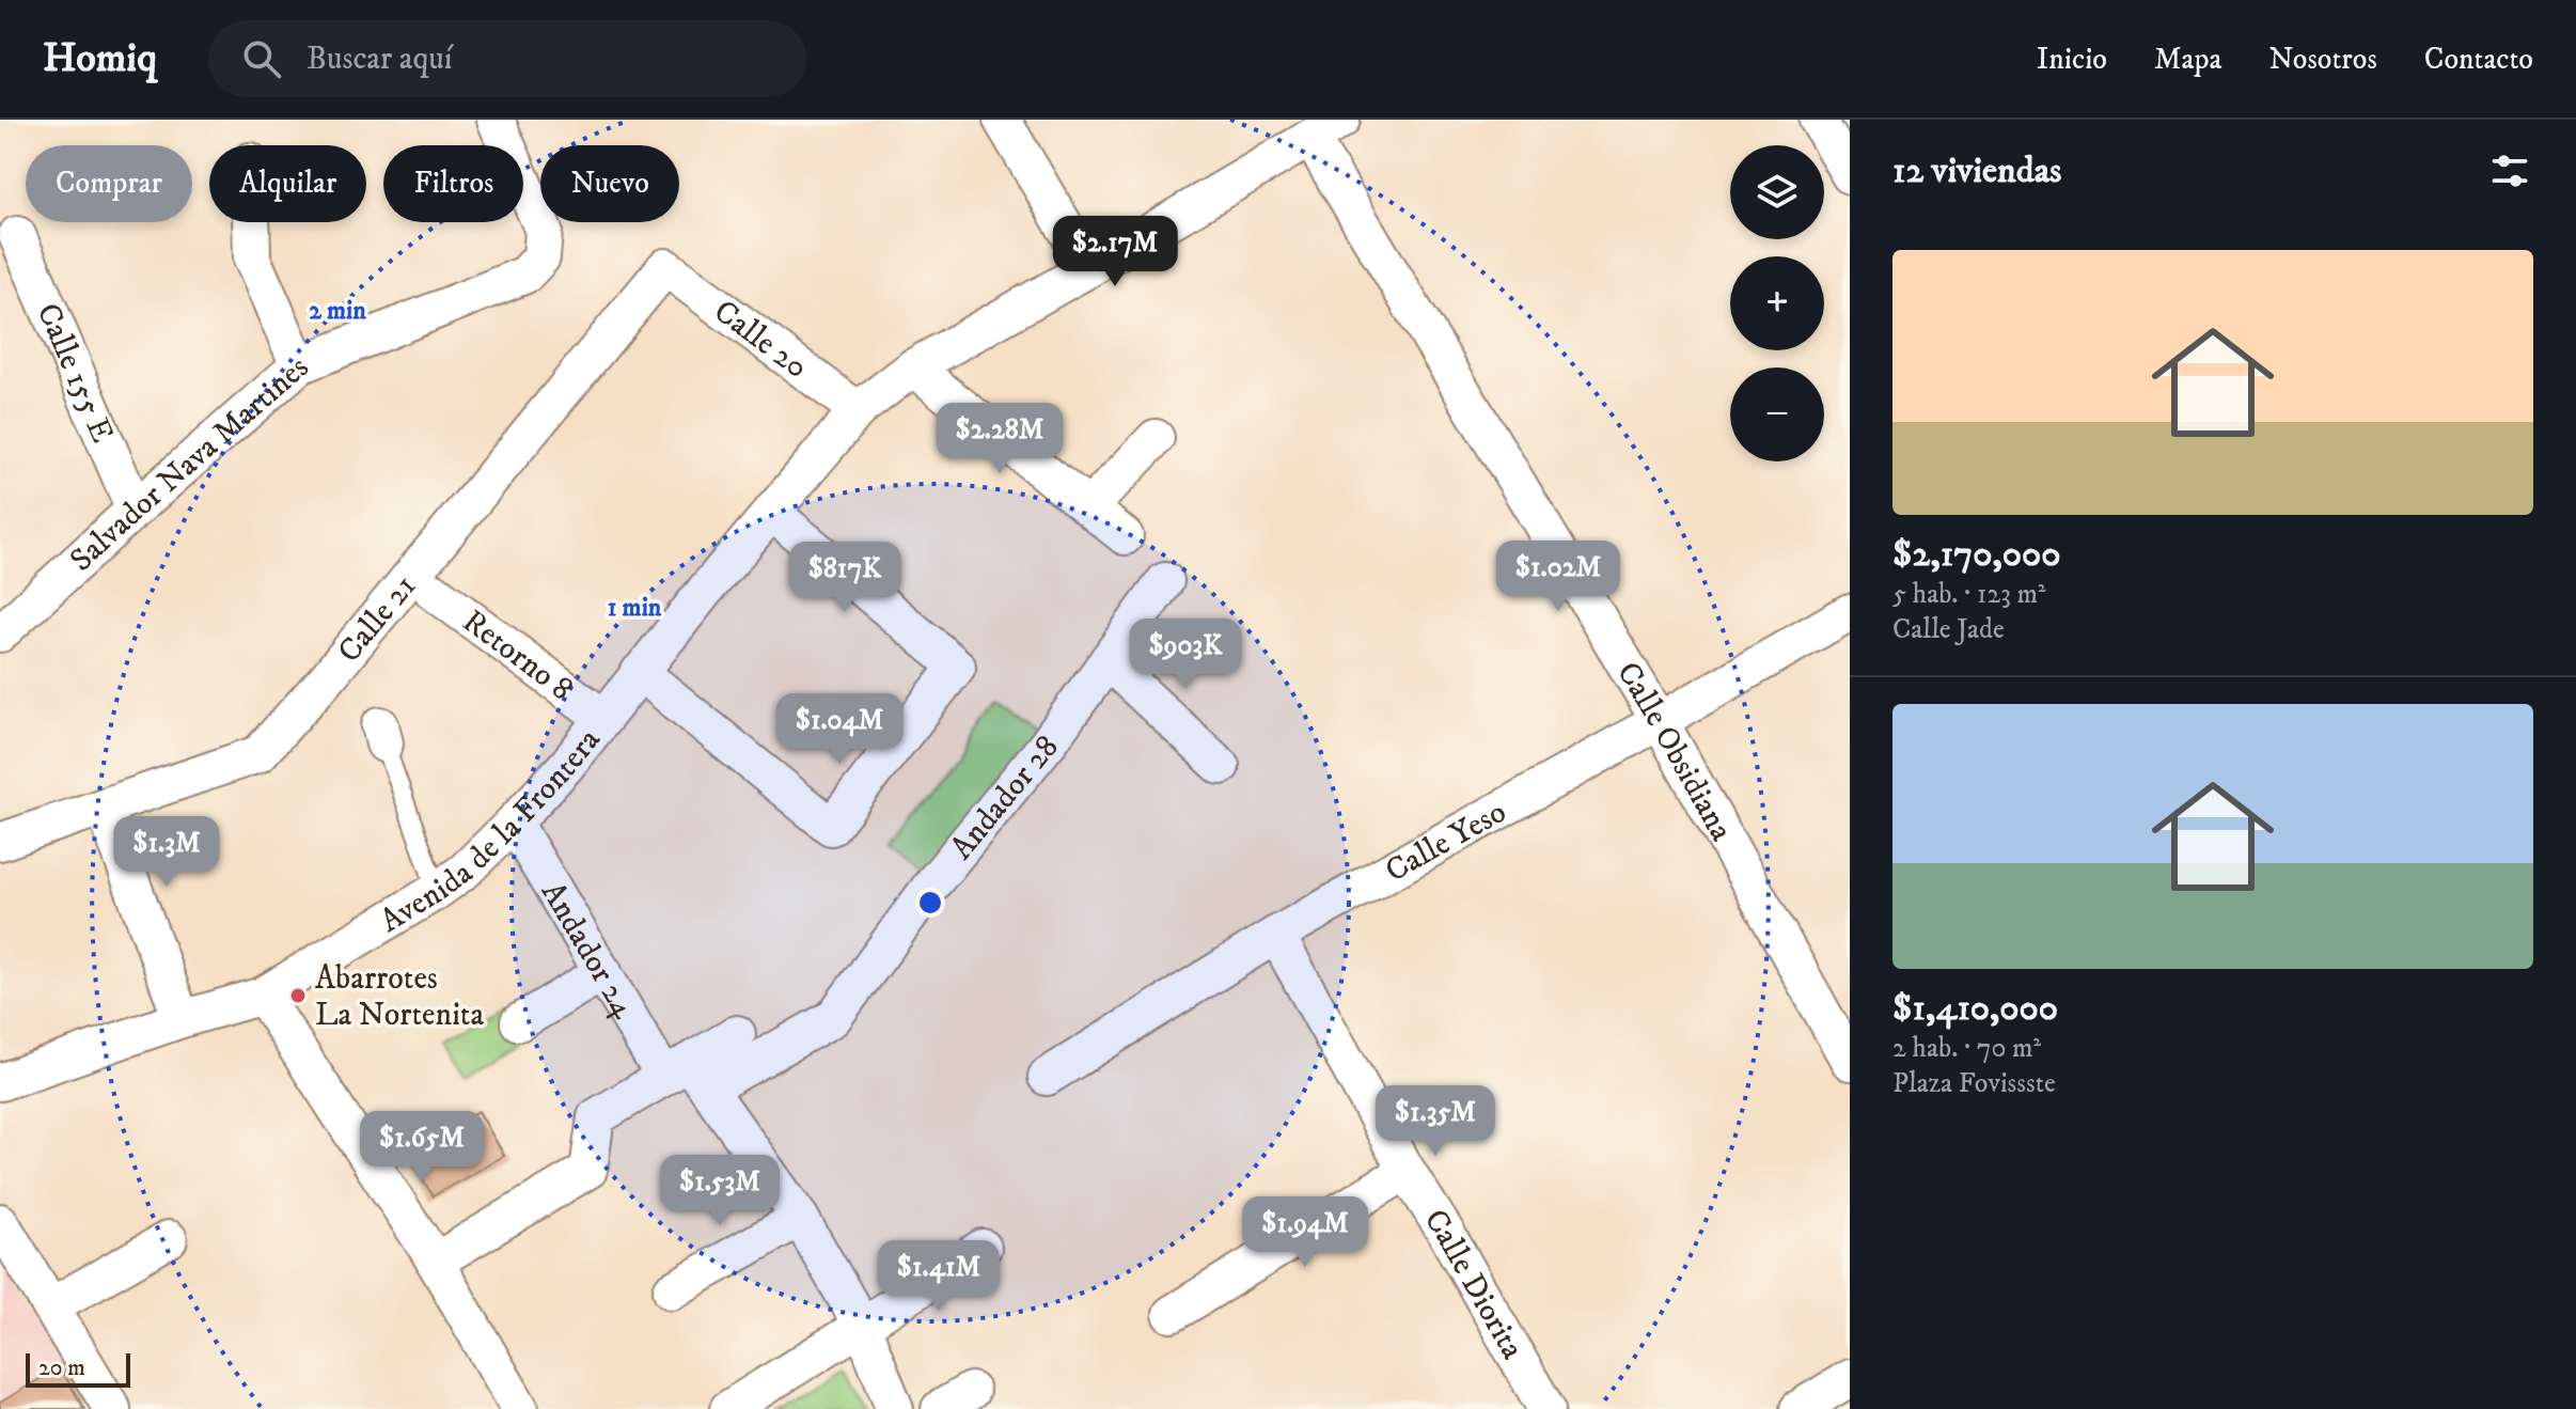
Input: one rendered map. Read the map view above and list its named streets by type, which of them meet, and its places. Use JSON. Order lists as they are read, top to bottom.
{
  "streets": {
    "street": [
      "Calle 20",
      "Calle 155 E",
      "Salvador Nava Martines",
      "Calle 21",
      "Retorno 8",
      "Calle Obsidiana",
      "Andador 28",
      "Avenida de la Frontera",
      "Calle Yeso",
      "Andador 24",
      "Calle Diorita"
    ]
  },
  "crossings": [
    ["Calle 20", "Calle 21"],
    ["Calle 20", "Avenida de la Frontera"],
    ["Calle 155 E", "Salvador Nava Martines"],
    ["Retorno 8", "Avenida de la Frontera"],
    ["Calle Obsidiana", "Avenida de la Frontera"],
    ["Calle Obsidiana", "Calle Yeso"],
    ["Andador 28", "Andador 24"],
    ["Avenida de la Frontera", "Andador 24"],
    ["Calle Yeso", "Calle Diorita"]
  ],
  "places": ["Abarrotes La Nortenita"],
  "scale_bar": "20 m",
  "page": {
    "header": "Homiq",
    "search": "Buscar aquí",
    "nav": [
      "Inicio",
      "Mapa",
      "Nosotros",
      "Contacto"
    ],
    "heading": "12 viviendas",
    "map_buttons": ["+", "−"],
    "chip": [
      "Comprar",
      "Alquilar",
      "Filtros",
      "Nuevo"
    ],
    "price": [
      "$2.17M",
      "$2.28M",
      "$1.02M",
      "$817K",
      "$903K",
      "$1.04M",
      "$1.3M",
      "$1.35M",
      "$1.65M",
      "$1.53M",
      "$1.94M",
      "$1.41M"
    ],
    "list": [
      {
        "name": "$2,170,000",
        "note": "5 hab. · 123 m² · Calle Jade"
      },
      {
        "name": "$1,410,000",
        "note": "2 hab. · 70 m² · Plaza Fovissste"
      }
    ],
    "scale": "20 m"
  },
  "rings": ["2 min", "1 min"]
}
